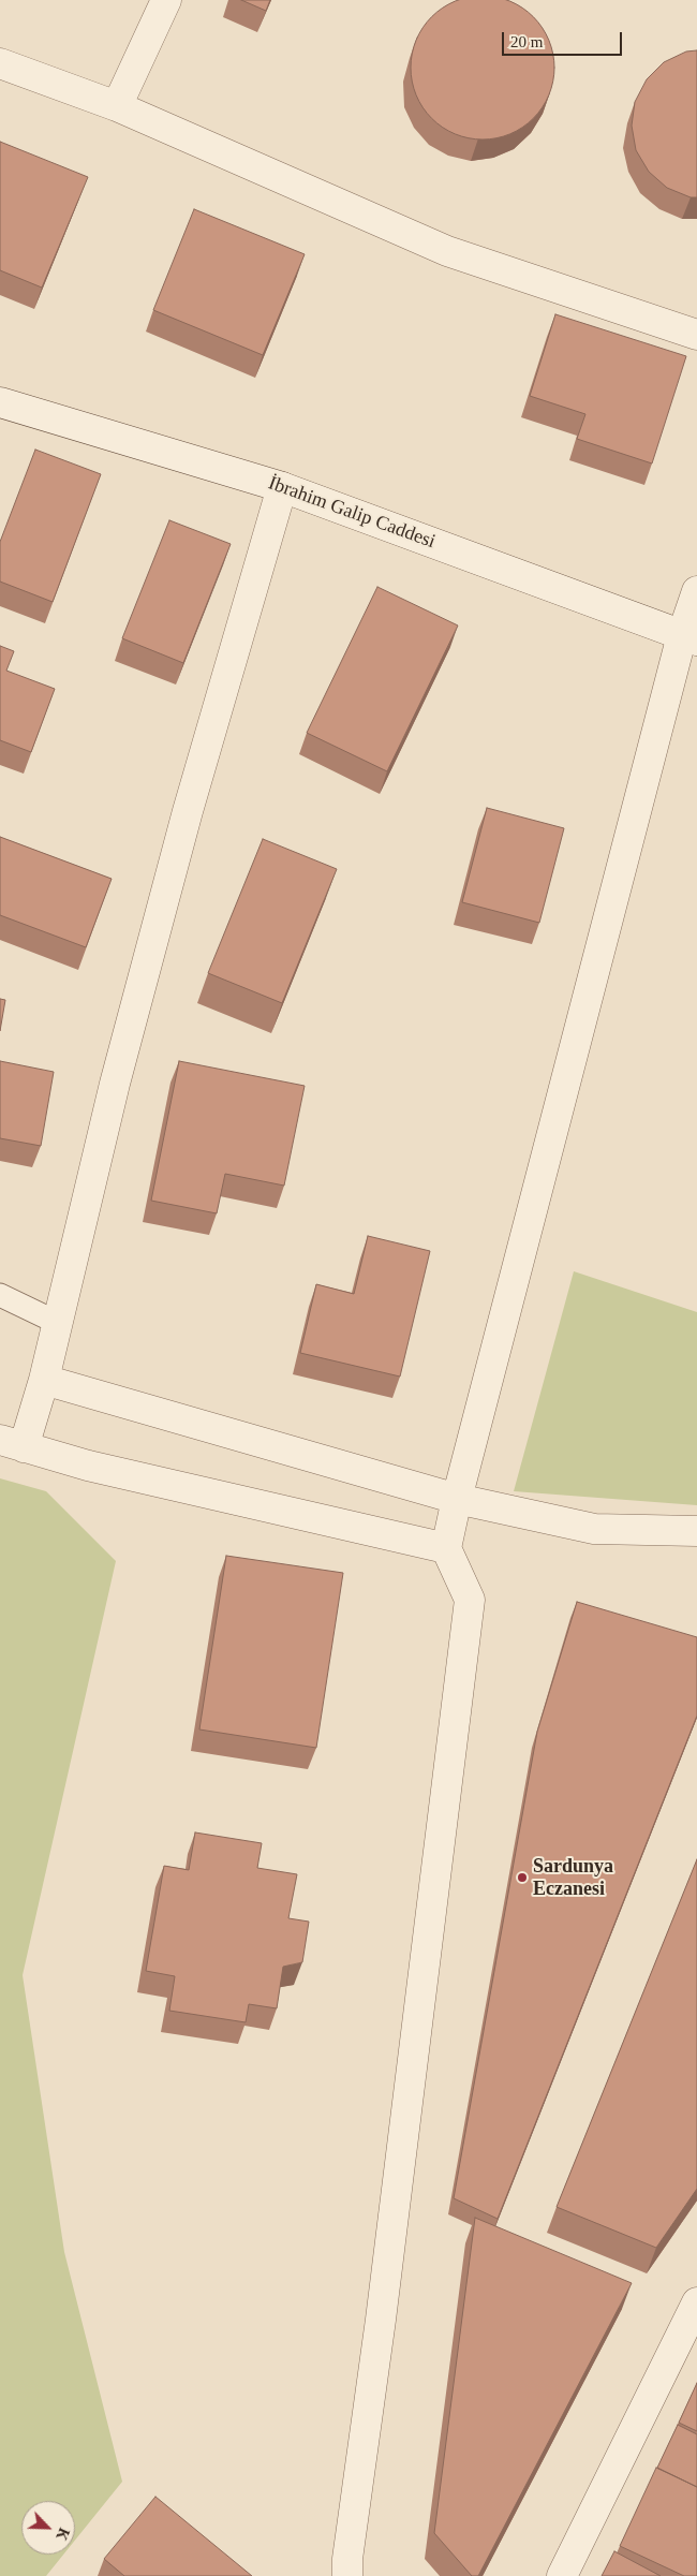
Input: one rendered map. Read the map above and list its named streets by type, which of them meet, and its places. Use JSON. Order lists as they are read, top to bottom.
{
  "streets": {
    "street": ["İbrahim Galip Caddesi"]
  },
  "places": ["Sardunya Eczanesi"],
  "scale_bar": "20 m",
  "north": "bottom right"
}
